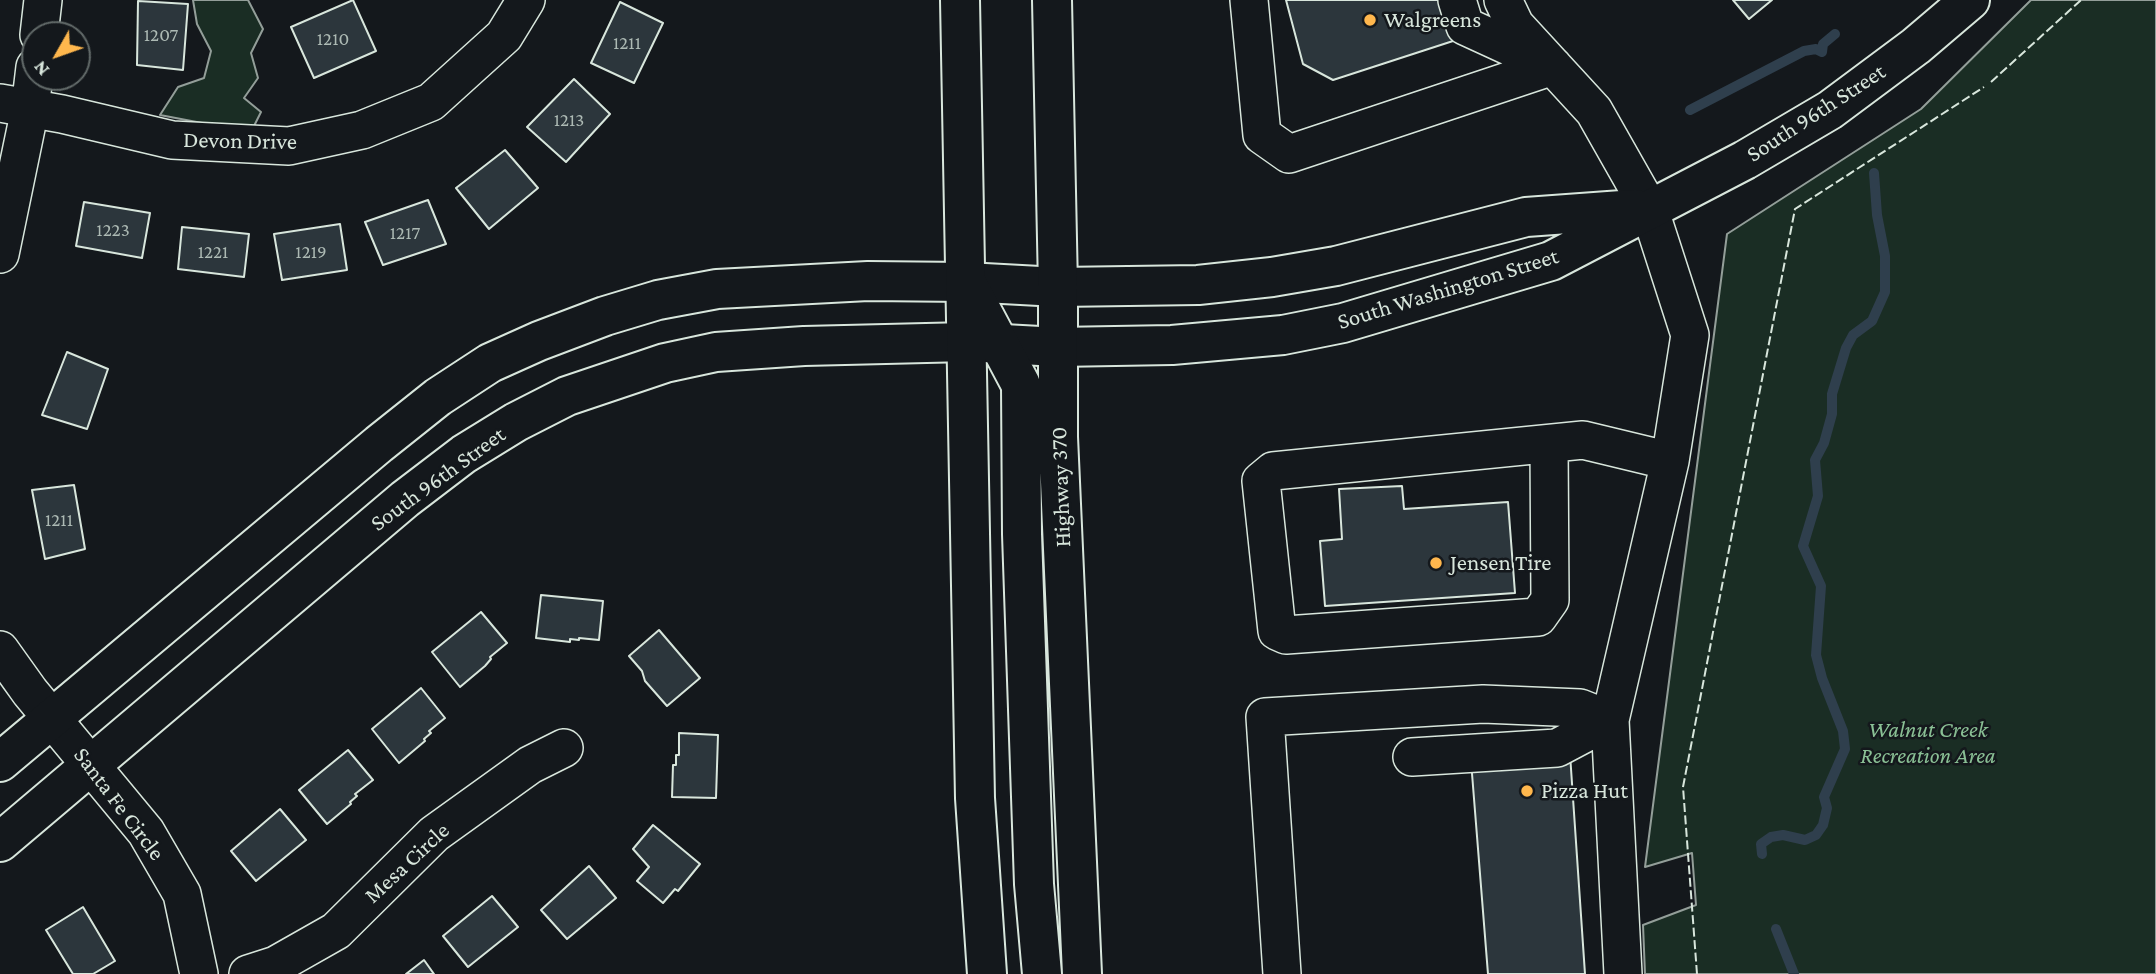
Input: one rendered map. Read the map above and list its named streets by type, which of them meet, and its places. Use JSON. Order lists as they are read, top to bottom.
{
  "streets": {
    "main road": ["South 96th Street", "South Washington Street", "Highway 370"],
    "street": ["Devon Drive", "Santa Fe Circle", "Mesa Circle"]
  },
  "crossings": [
    ["South 96th Street", "South Washington Street"],
    ["South 96th Street", "Highway 370"],
    ["South 96th Street", "Santa Fe Circle"],
    ["South Washington Street", "Highway 370"]
  ],
  "parks": ["Walnut Creek Recreation Area"],
  "places": ["Walgreens", "Jensen Tire", "Pizza Hut"],
  "house_numbers": [
    "1207",
    "1210",
    "1211",
    "1213",
    "1223",
    "1217",
    "1221",
    "1219",
    "1211"
  ],
  "north": "bottom left"
}
